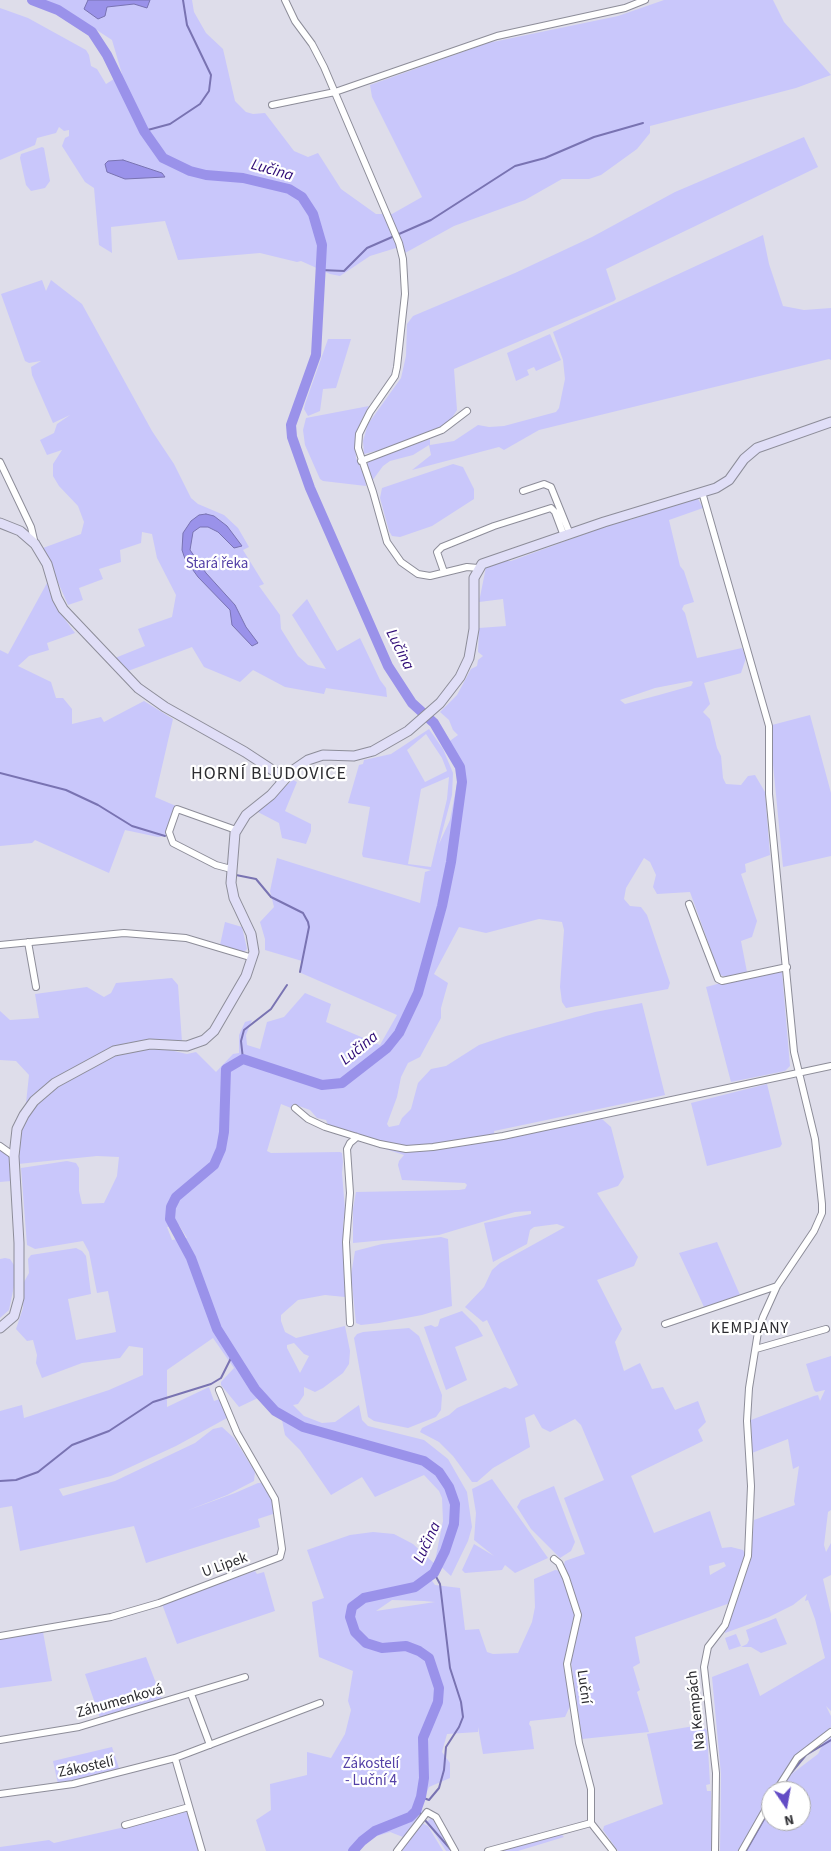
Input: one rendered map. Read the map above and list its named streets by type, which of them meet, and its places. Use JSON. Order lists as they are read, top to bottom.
{
  "streets": {
    "street": [
      "U Lipek",
      "Luční",
      "Záhumenková",
      "Na Kempách",
      "Zákostelí"
    ]
  },
  "districts": ["HORNÍ BLUDOVICE", "KEMPJANY"],
  "water": ["Lučina"],
  "parks": ["Stará řeka", "Zákostelí - Luční 4"],
  "north": "bottom"
}
